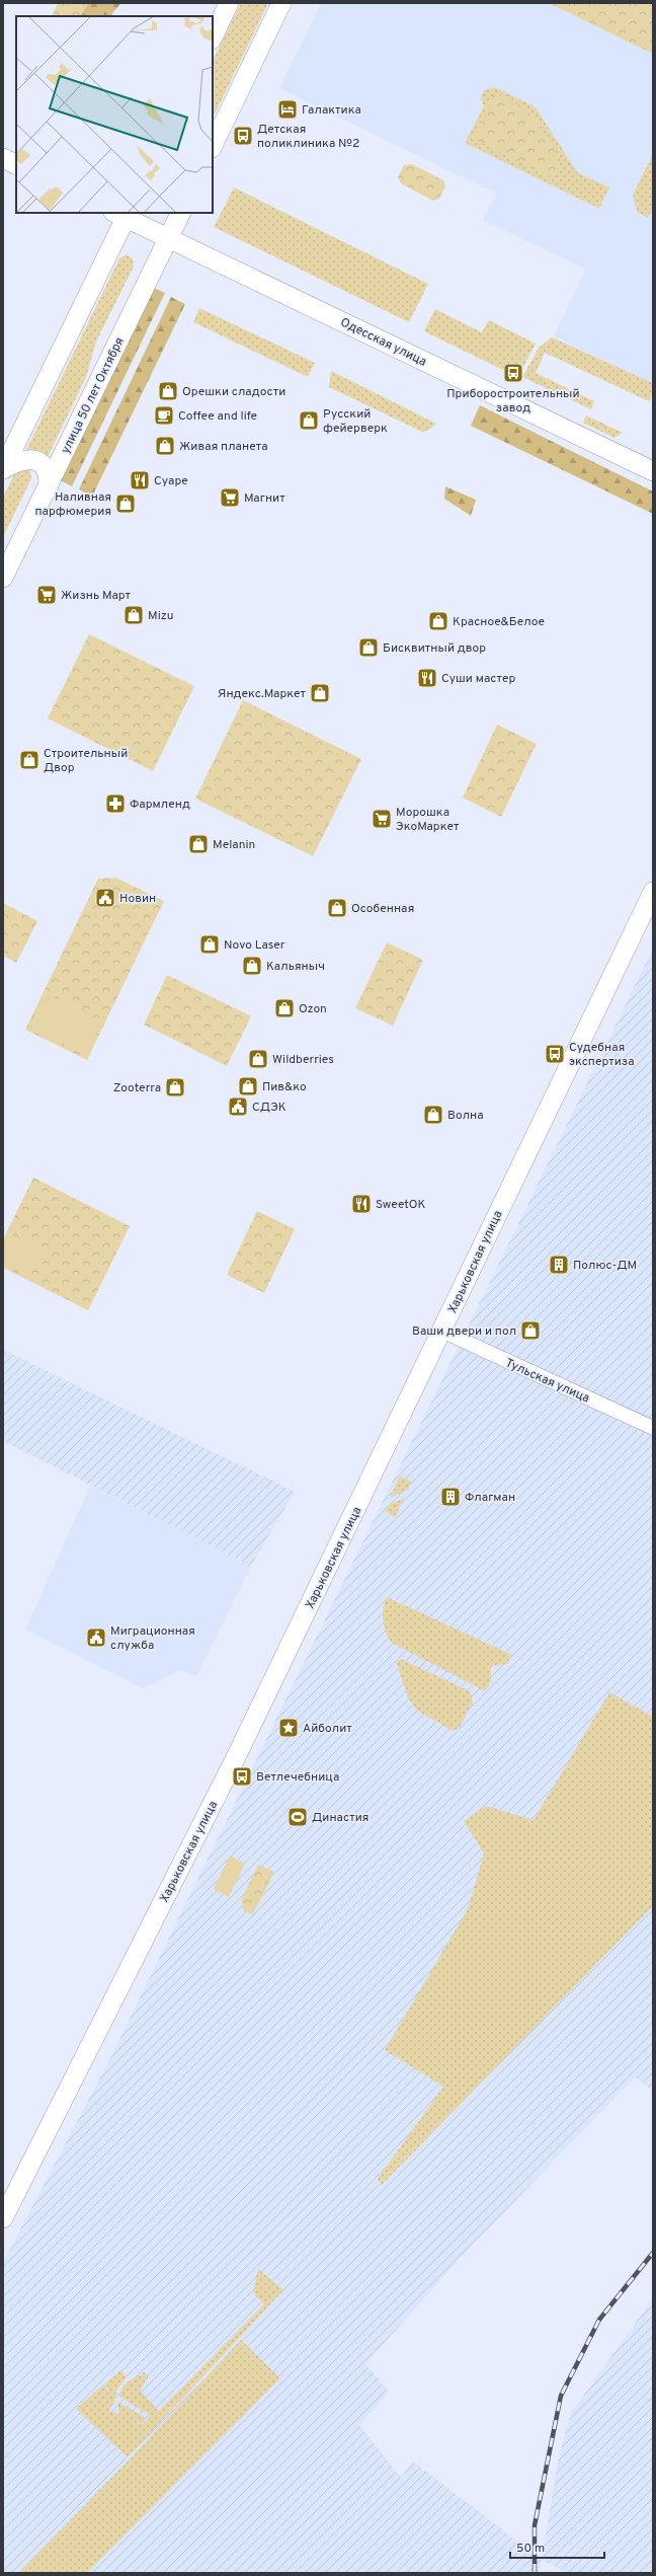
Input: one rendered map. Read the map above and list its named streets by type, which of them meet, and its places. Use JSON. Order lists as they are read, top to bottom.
{
  "streets": {
    "street": [
      "Одесская улица",
      "улица 50 лет Октября",
      "Харьковская улица",
      "Тульская улица"
    ]
  },
  "crossings": [
    ["Одесская улица", "улица 50 лет Октября"],
    ["Харьковская улица", "Тульская улица"]
  ],
  "places": {
    "hotel": ["Галактика"],
    "bus stop": [
      "Детская поликлиника №2",
      "Приборостроительный завод",
      "Судебная экспертиза",
      "Ветлечебница"
    ],
    "shop": [
      "Орешки сладости",
      "Русский фейерверк",
      "Живая планета",
      "Наливная парфюмерия",
      "Mizu",
      "Красное&Белое",
      "Бисквитный двор",
      "Яндекс.Маркет",
      "Строительный Двор",
      "Melanin",
      "Особенная",
      "Novo Laser",
      "Кальяныч",
      "Ozon",
      "Wildberries",
      "Пив&ко",
      "Zooterra",
      "Волна",
      "Ваши двери и пол"
    ],
    "cafe": ["Coffee and life"],
    "restaurant": ["Суаре", "Суши мастер", "SweetOK"],
    "supermarket": ["Магнит", "Жизнь Март", "Морошка ЭкоМаркет"],
    "pharmacy": ["Фармленд"],
    "public building": ["Новин", "СДЭК", "Миграционная служба"],
    "building": ["Полюс-ДМ", "Флагман"],
    "place": ["Айболит"],
    "sports": ["Династия"]
  },
  "scale_bar": "50 m"
}
